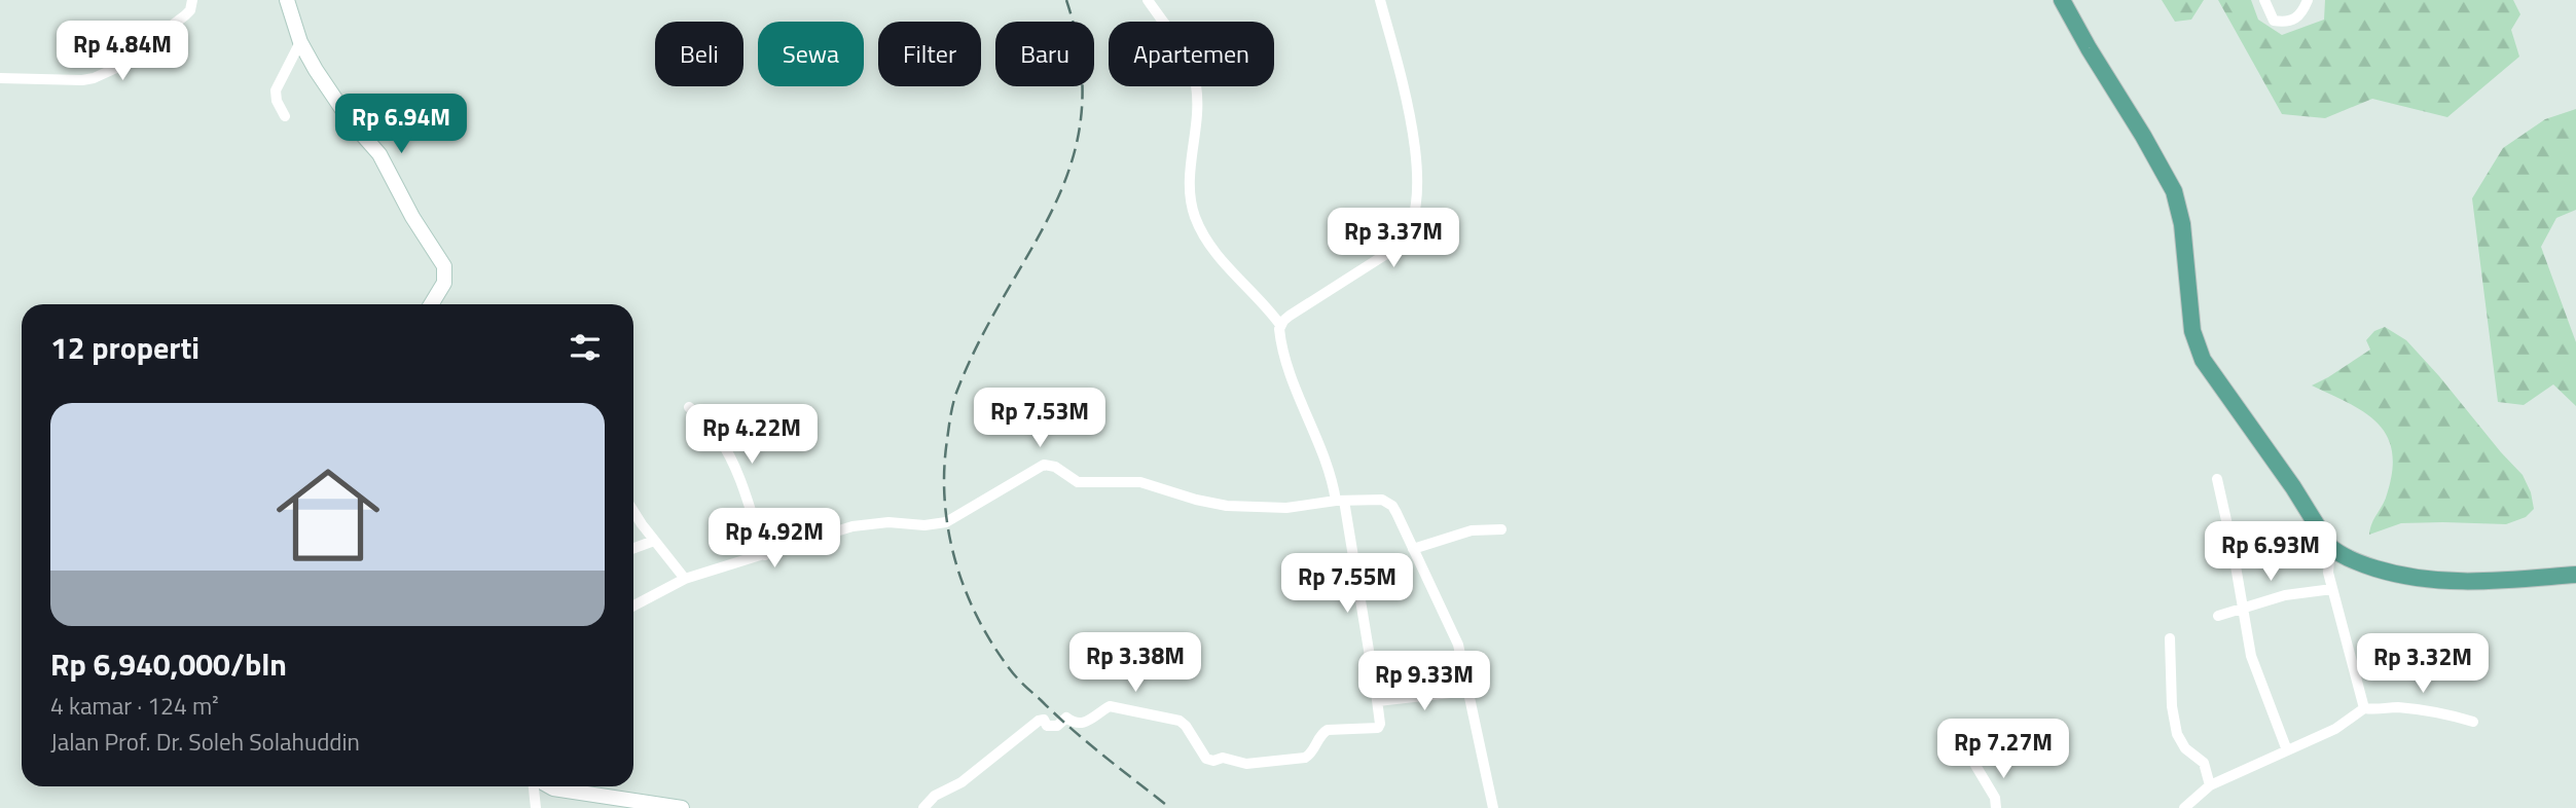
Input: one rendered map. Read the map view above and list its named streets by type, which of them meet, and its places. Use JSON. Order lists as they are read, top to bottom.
{
  "page": {
    "price": [
      "Rp 4.84M",
      "Rp 6.94M",
      "Rp 3.37M",
      "Rp 7.53M",
      "Rp 4.22M",
      "Rp 4.92M",
      "Rp 6.93M",
      "Rp 7.55M",
      "Rp 3.38M",
      "Rp 3.32M",
      "Rp 9.33M",
      "Rp 7.27M"
    ],
    "chip": [
      "Beli",
      "Sewa",
      "Filter",
      "Baru",
      "Apartemen"
    ],
    "heading": "12 properti",
    "list": [
      {
        "name": "Rp 6,940,000/bln",
        "note": "4 kamar · 124 m² · Jalan Prof. Dr. Soleh Solahuddin"
      }
    ]
  }
}
